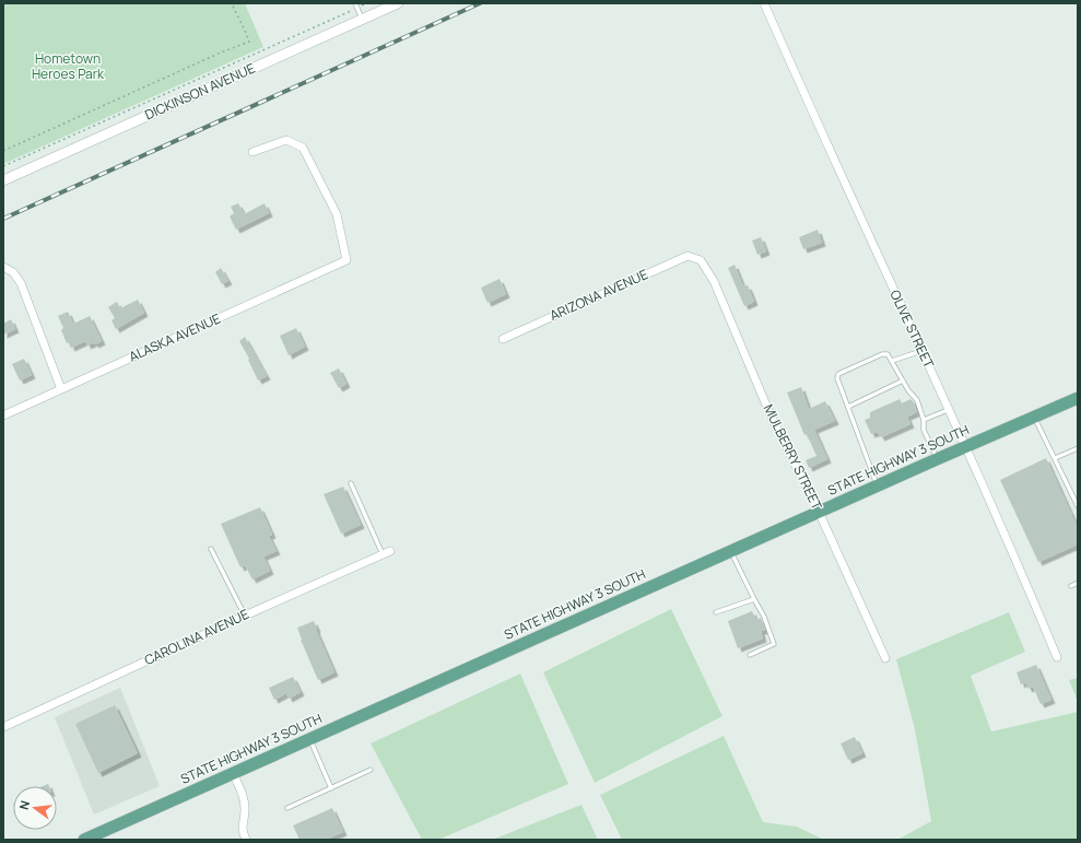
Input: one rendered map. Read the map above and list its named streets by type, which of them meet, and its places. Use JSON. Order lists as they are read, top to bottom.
{
  "streets": {
    "main road": ["STATE HIGHWAY 3 SOUTH"],
    "street": [
      "DICKINSON AVENUE",
      "ARIZONA AVENUE",
      "OLIVE STREET",
      "ALASKA AVENUE",
      "MULBERRY STREET",
      "CAROLINA AVENUE"
    ]
  },
  "crossings": [
    ["ARIZONA AVENUE", "MULBERRY STREET"],
    ["OLIVE STREET", "STATE HIGHWAY 3 SOUTH"],
    ["MULBERRY STREET", "STATE HIGHWAY 3 SOUTH"]
  ],
  "parks": ["Hometown Heroes Park"],
  "north": "left"
}
